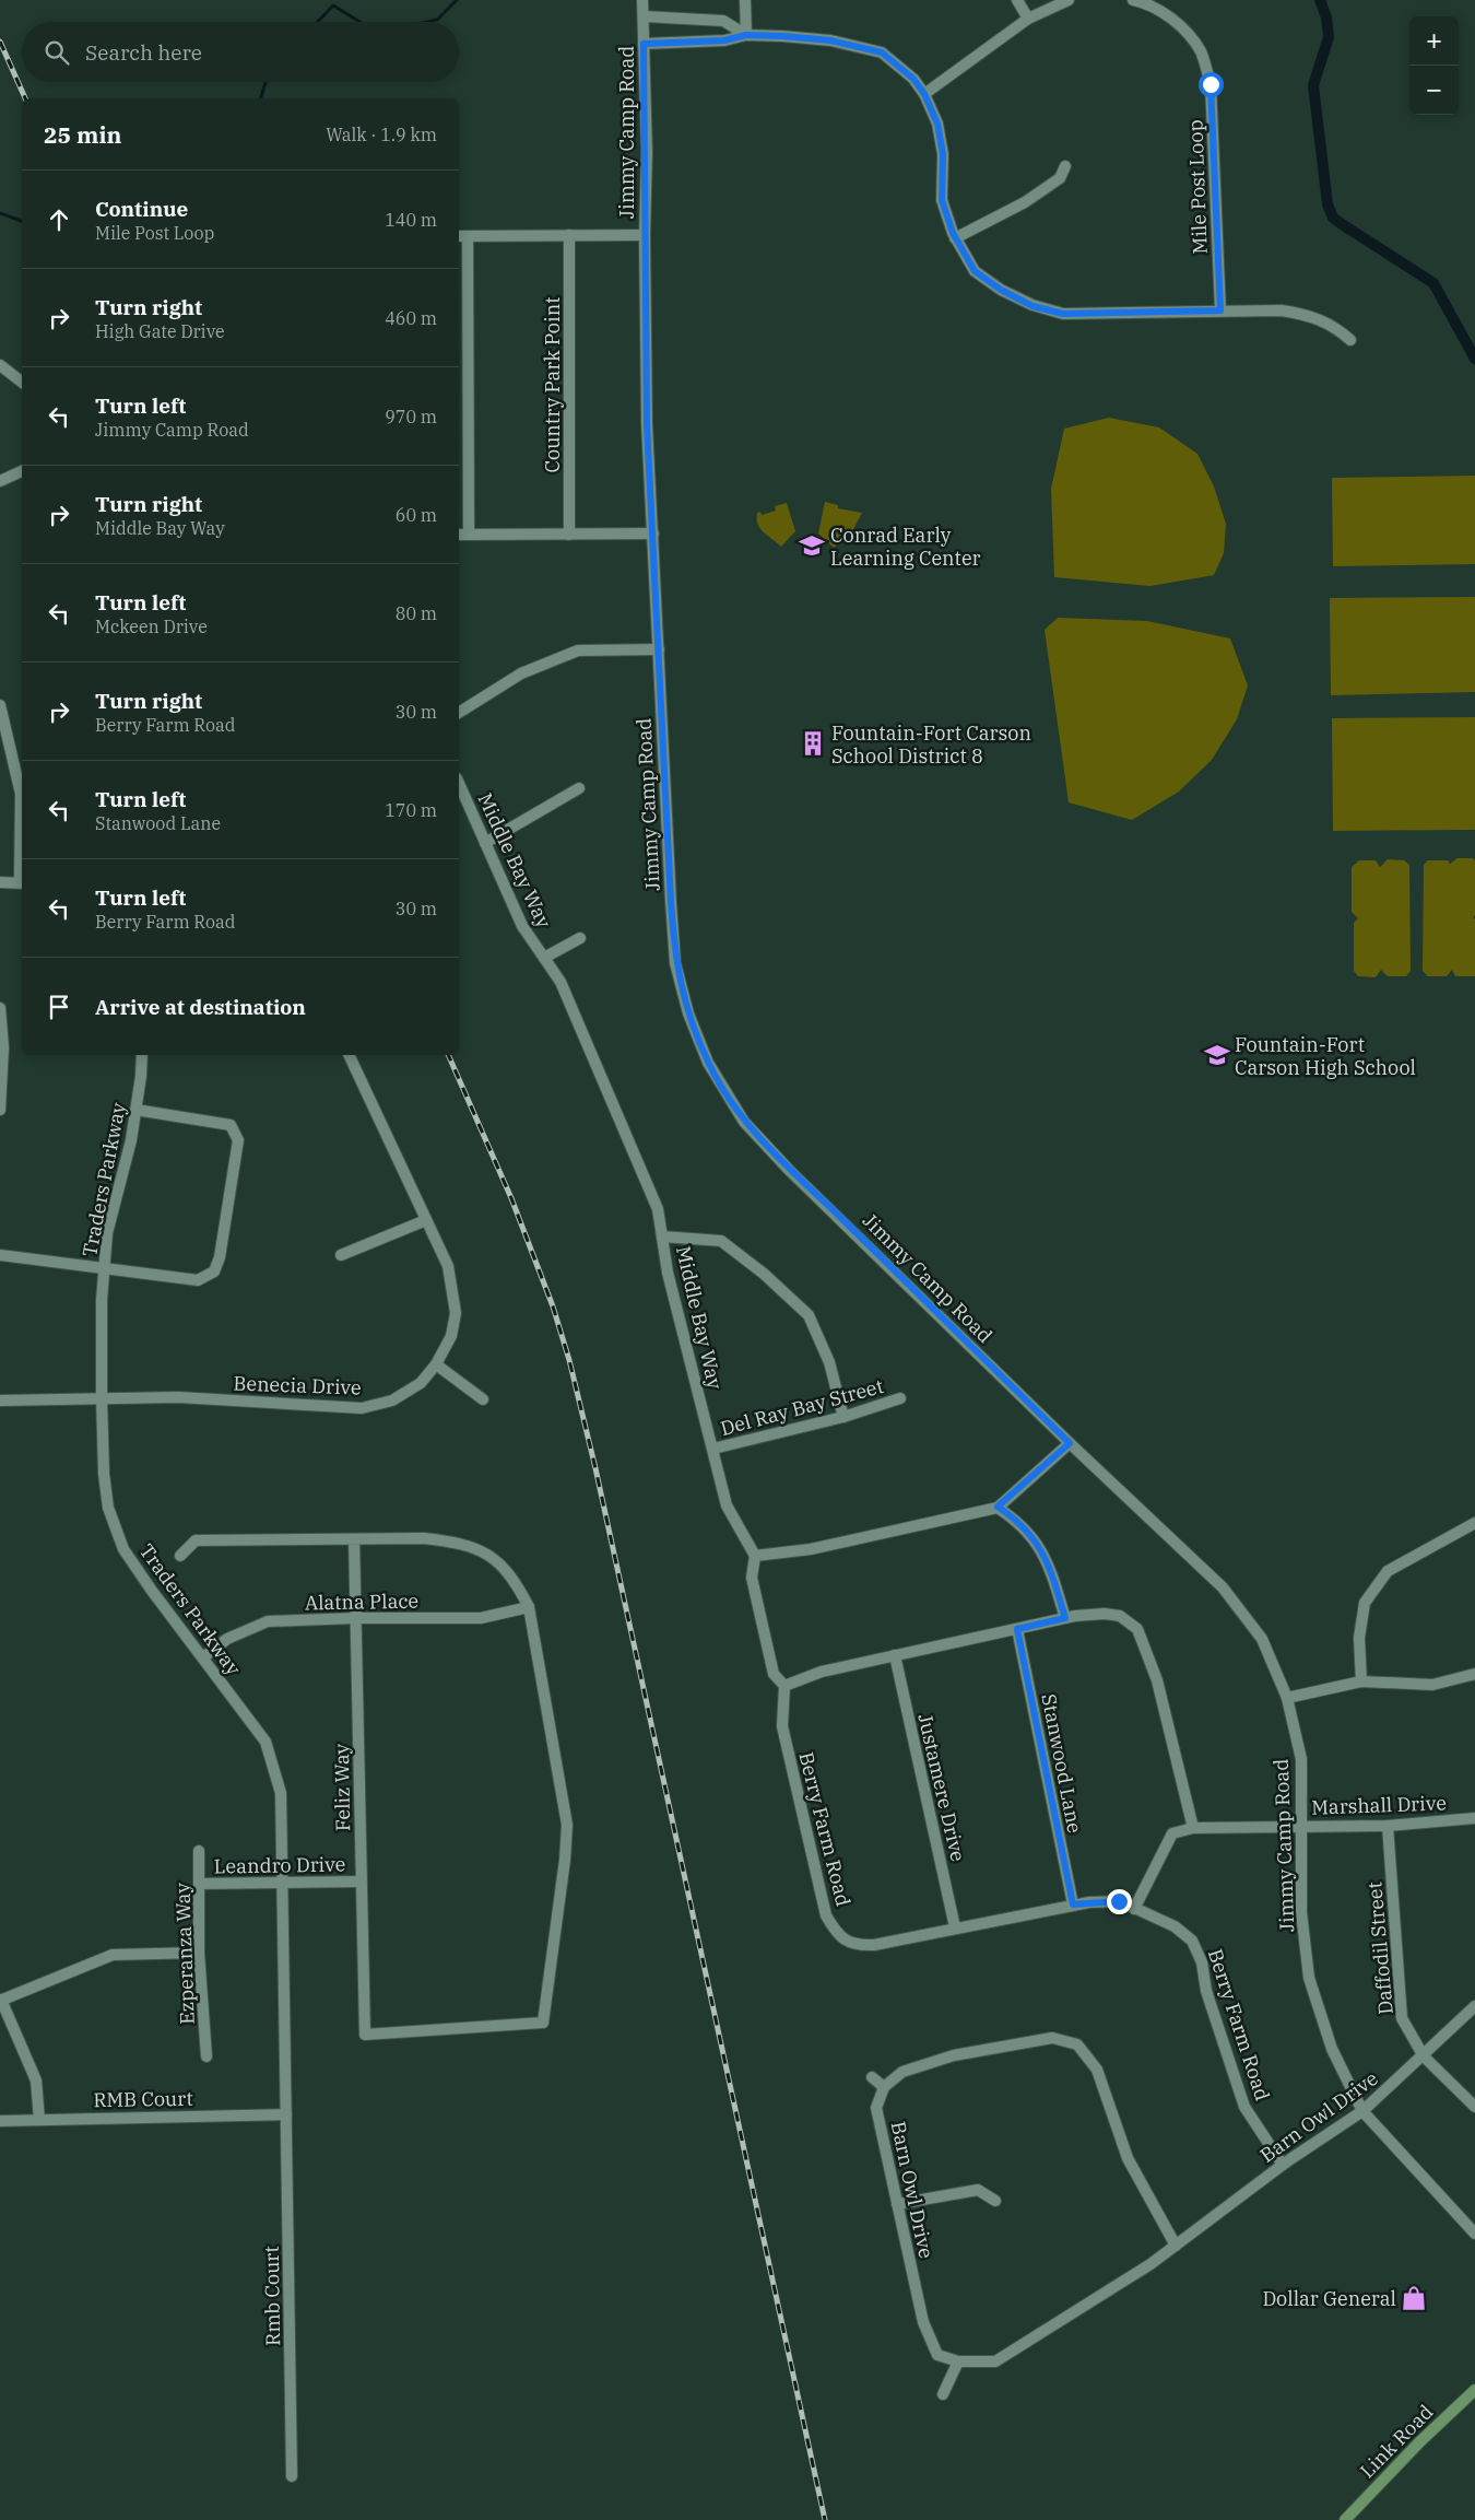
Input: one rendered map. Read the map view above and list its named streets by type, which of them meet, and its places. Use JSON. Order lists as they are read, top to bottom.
{
  "streets": {
    "main road": ["Link Road"],
    "street": [
      "Jimmy Camp Road",
      "Mile Post Loop",
      "Country Park Point",
      "Middle Bay Way",
      "Traders Parkway",
      "Benecia Drive",
      "Del Ray Bay Street",
      "Alatna Place",
      "Stanwood Lane",
      "Feliz Way",
      "Justamere Drive",
      "Marshall Drive",
      "Berry Farm Road",
      "Leandro Drive",
      "Daffodil Street",
      "Ezperanza Way",
      "RMB Court",
      "Barn Owl Drive",
      "Rmb Court"
    ]
  },
  "crossings": [
    ["Jimmy Camp Road", "Marshall Drive"],
    ["Jimmy Camp Road", "Barn Owl Drive"],
    ["Middle Bay Way", "Del Ray Bay Street"],
    ["Traders Parkway", "Benecia Drive"],
    ["Traders Parkway", "Alatna Place"],
    ["Traders Parkway", "Leandro Drive"],
    ["Traders Parkway", "RMB Court"],
    ["Traders Parkway", "Rmb Court"],
    ["Alatna Place", "Feliz Way"],
    ["Stanwood Lane", "Berry Farm Road"],
    ["Feliz Way", "Leandro Drive"],
    ["Justamere Drive", "Berry Farm Road"],
    ["Marshall Drive", "Berry Farm Road"],
    ["Marshall Drive", "Daffodil Street"],
    ["Berry Farm Road", "Barn Owl Drive"],
    ["Leandro Drive", "Ezperanza Way"],
    ["Daffodil Street", "Barn Owl Drive"],
    ["RMB Court", "Rmb Court"]
  ],
  "places": {
    "school or university": ["Conrad Early Learning Center", "Fountain-Fort Carson High School"],
    "building": ["Fountain-Fort Carson School District 8"],
    "shop": ["Dollar General"]
  },
  "page": {
    "map_buttons": ["+", "−"],
    "search": "Search here",
    "heading": ["25 min", "Walk · 1.9 km"],
    "list": [
      ["Continue", "Mile Post Loop", "140 m"],
      ["Turn right", "High Gate Drive", "460 m"],
      ["Turn left", "Jimmy Camp Road", "970 m"],
      ["Turn right", "Middle Bay Way", "60 m"],
      ["Turn left", "Mckeen Drive", "80 m"],
      ["Turn right", "Berry Farm Road", "30 m"],
      ["Turn left", "Stanwood Lane", "170 m"],
      ["Turn left", "Berry Farm Road", "30 m"],
      "Arrive at destination"
    ]
  }
}
